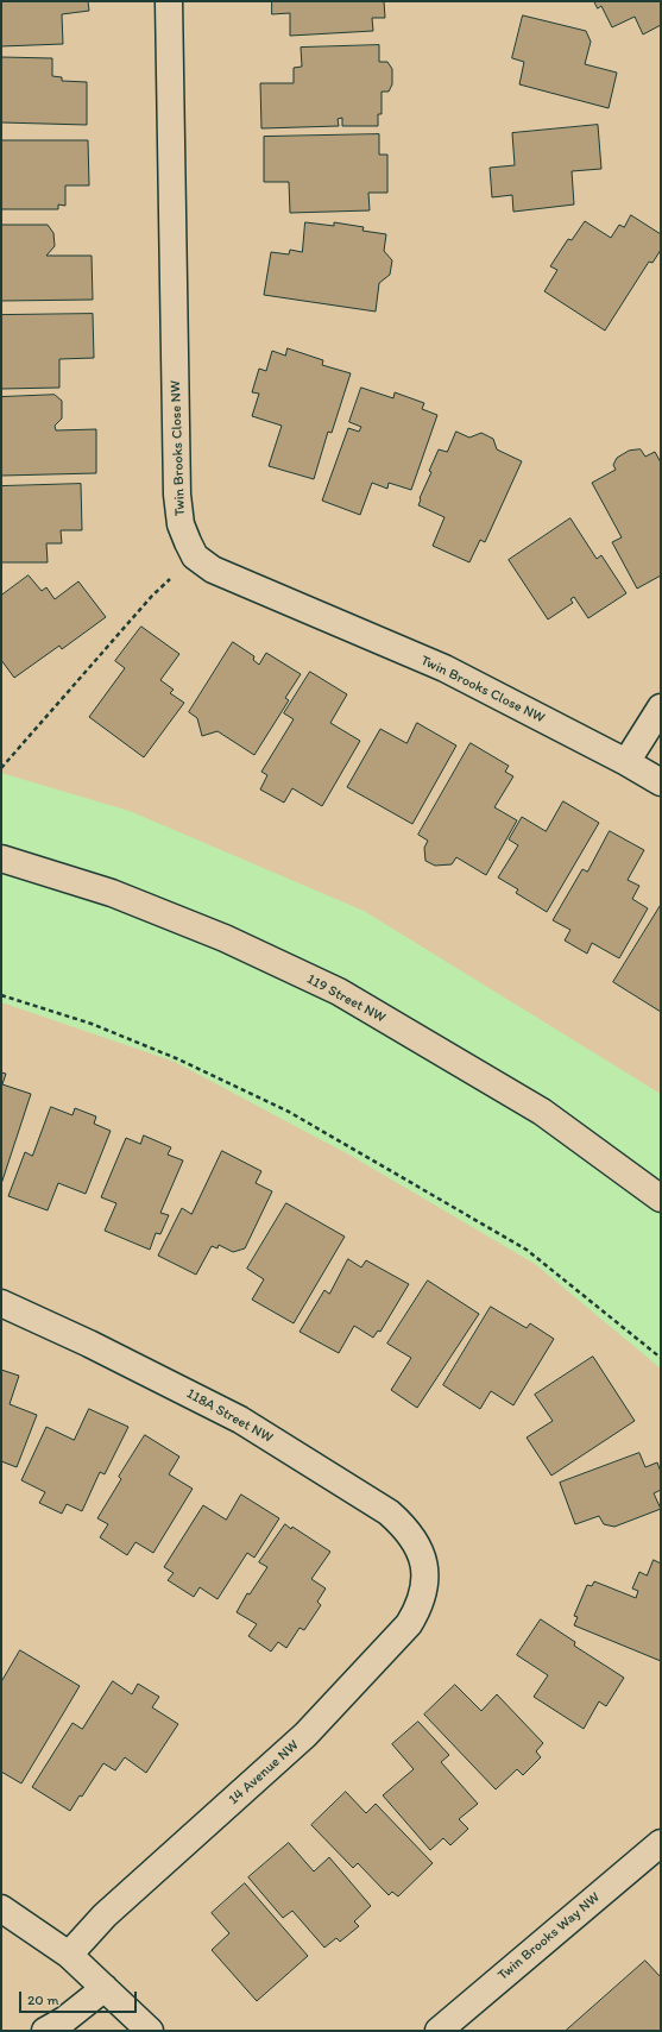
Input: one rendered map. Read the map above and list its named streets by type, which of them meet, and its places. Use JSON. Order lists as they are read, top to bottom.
{
  "streets": {
    "street": [
      "Twin Brooks Close NW",
      "119 Street NW",
      "118A Street NW",
      "14 Avenue NW",
      "Twin Brooks Way NW"
    ]
  },
  "crossings": [
    ["118A Street NW", "14 Avenue NW"]
  ],
  "scale_bar": "20 m"
}
